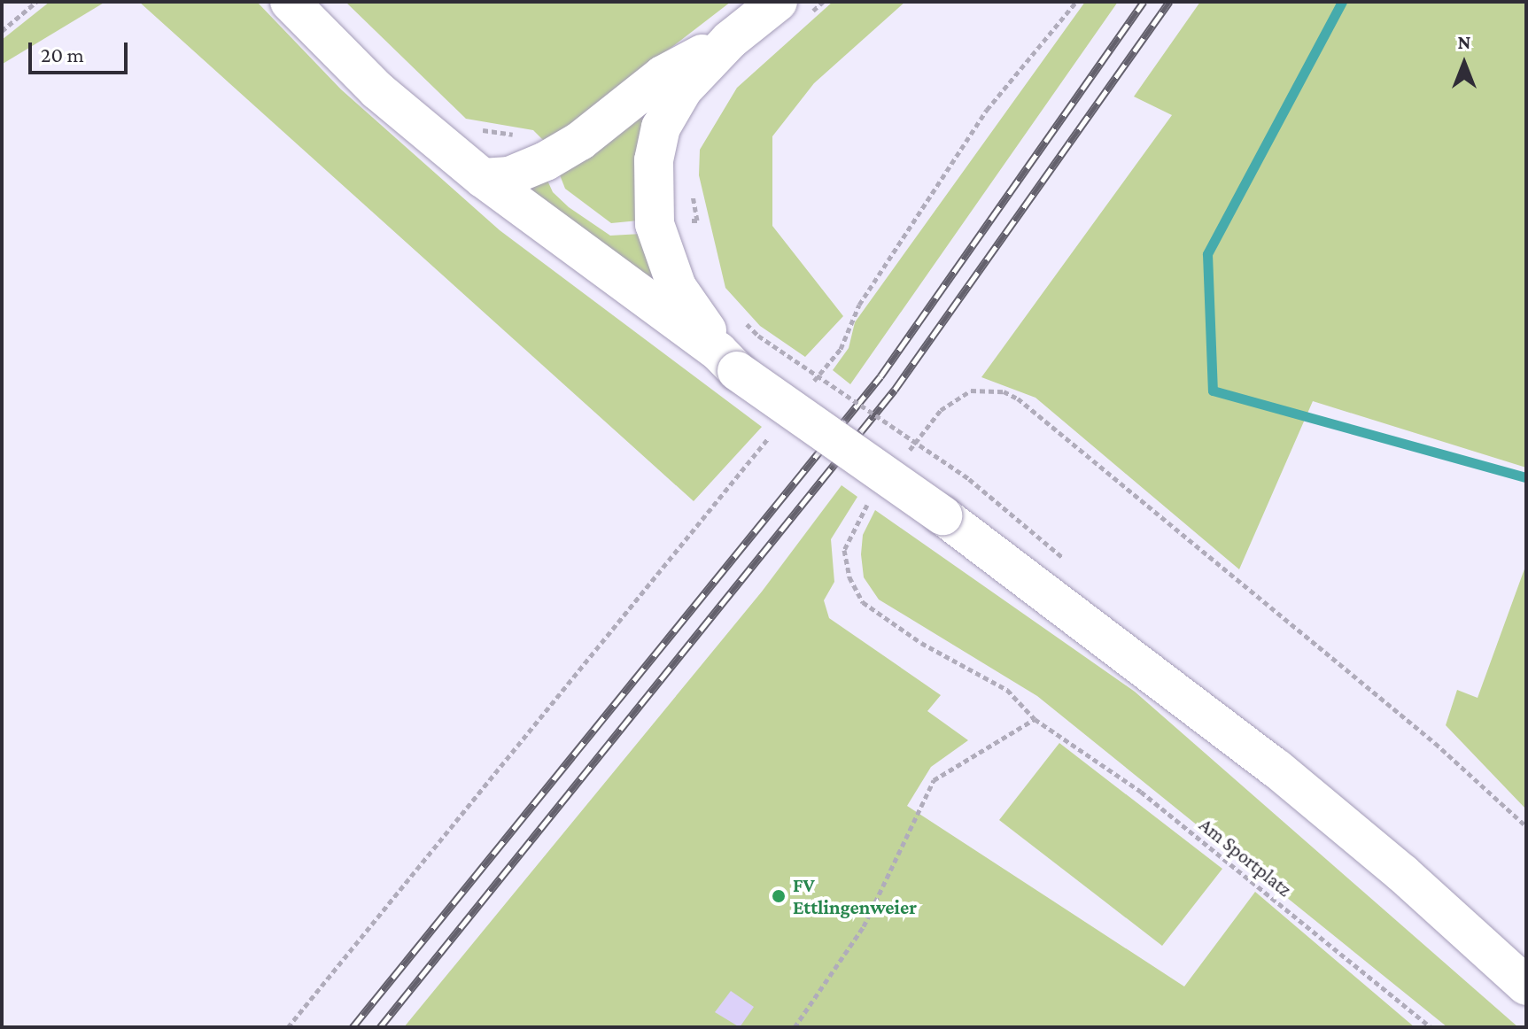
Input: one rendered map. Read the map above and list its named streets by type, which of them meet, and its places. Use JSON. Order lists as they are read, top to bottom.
{
  "streets": {
    "path": ["Am Sportplatz"]
  },
  "places": ["FV Ettlingenweier"],
  "scale_bar": "20 m",
  "north": "top"
}
